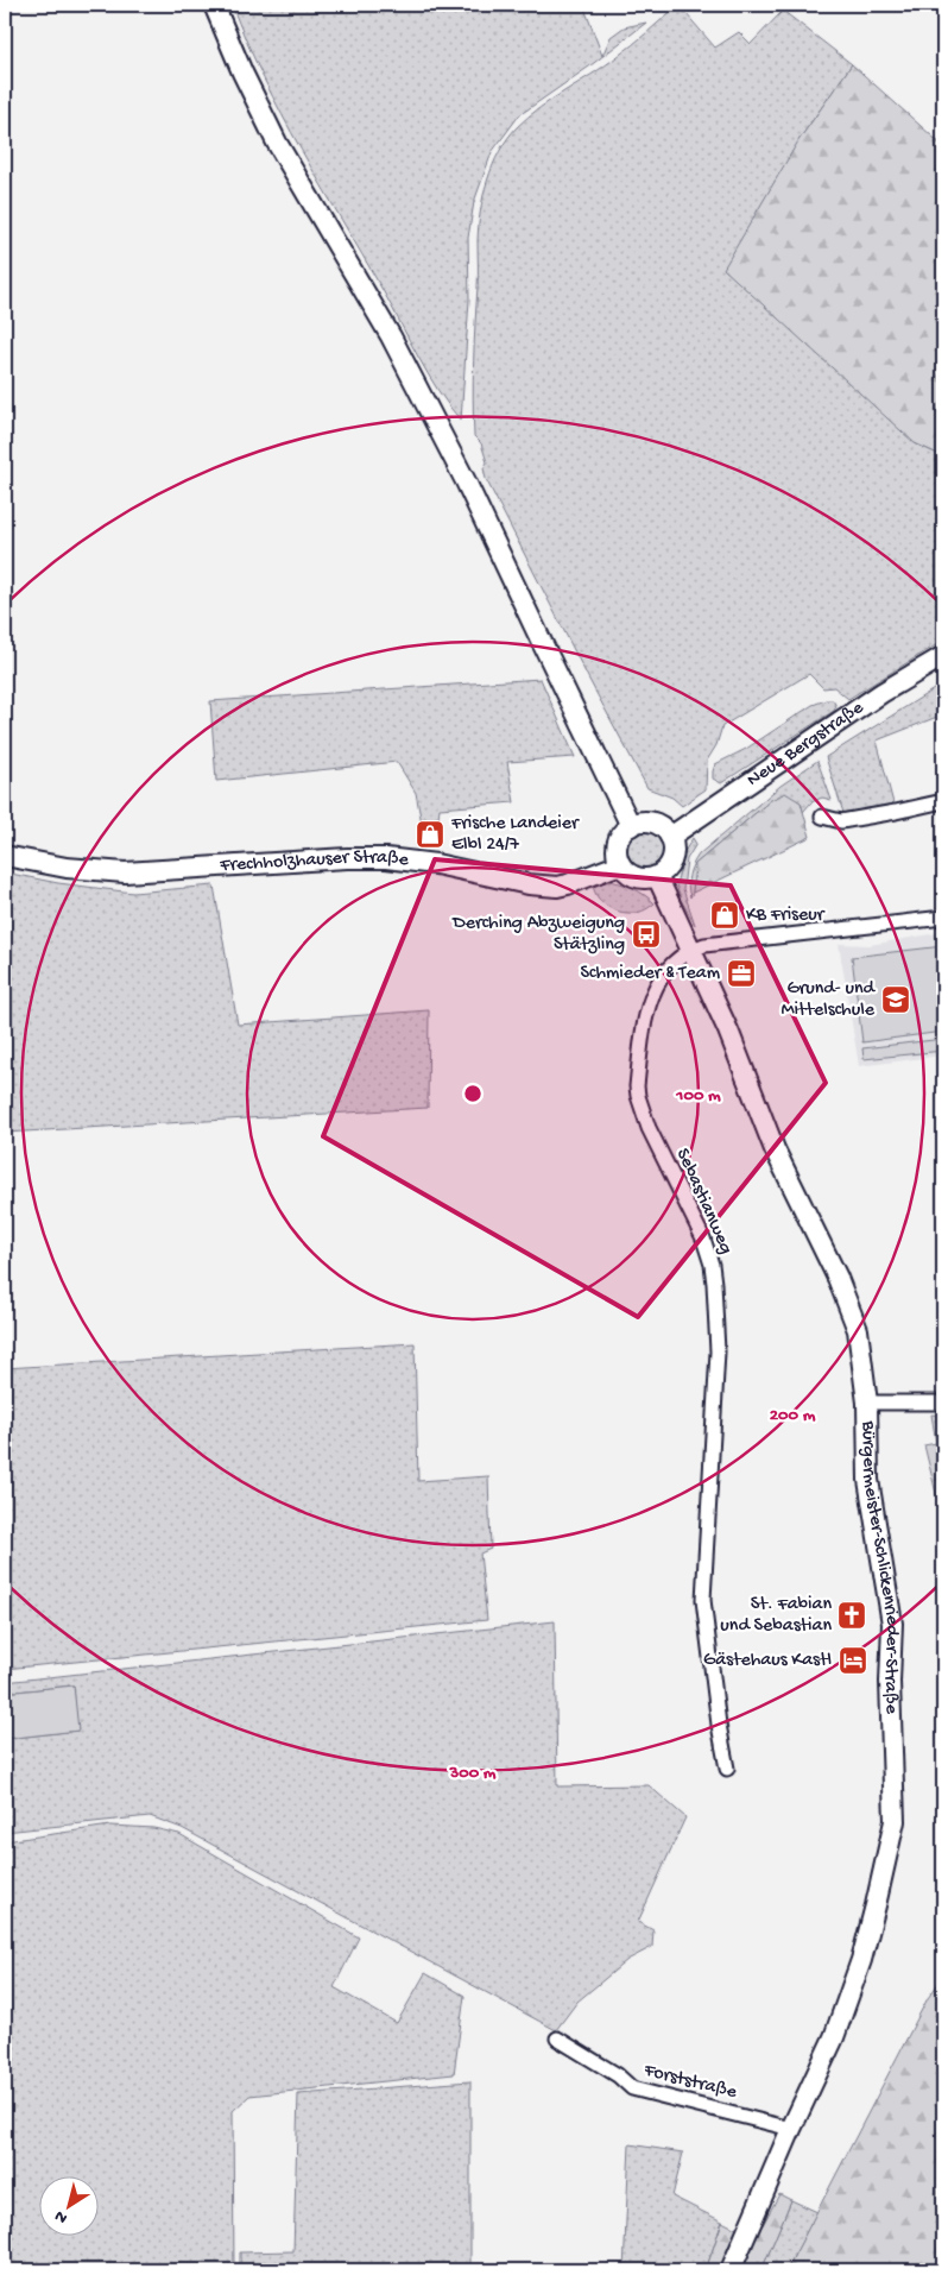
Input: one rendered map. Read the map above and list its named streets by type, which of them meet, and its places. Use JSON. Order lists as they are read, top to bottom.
{
  "streets": {
    "street": [
      "Neue Bergstraße",
      "Frechholzhauser Straße",
      "Sebastianweg",
      "Bürgermeister-Schlickenrieder-Straße",
      "Forststraße"
    ]
  },
  "crossings": [
    ["Neue Bergstraße", "Frechholzhauser Straße"],
    ["Neue Bergstraße", "Bürgermeister-Schlickenrieder-Straße"],
    ["Frechholzhauser Straße", "Bürgermeister-Schlickenrieder-Straße"],
    ["Sebastianweg", "Bürgermeister-Schlickenrieder-Straße"],
    ["Bürgermeister-Schlickenrieder-Straße", "Forststraße"]
  ],
  "places": {
    "shop": ["Frische Landeier Elbl 24/7", "KB Friseur"],
    "bus stop": ["Derching Abzweigung Stätzling"],
    "office": ["Schmieder & Team"],
    "school or university": ["Grund- und Mittelschule"],
    "church": ["St. Fabian und Sebastian"],
    "hotel": ["Gästehaus Kastl"]
  },
  "north": "bottom left",
  "rings": ["100 m", "200 m", "300 m"]
}
